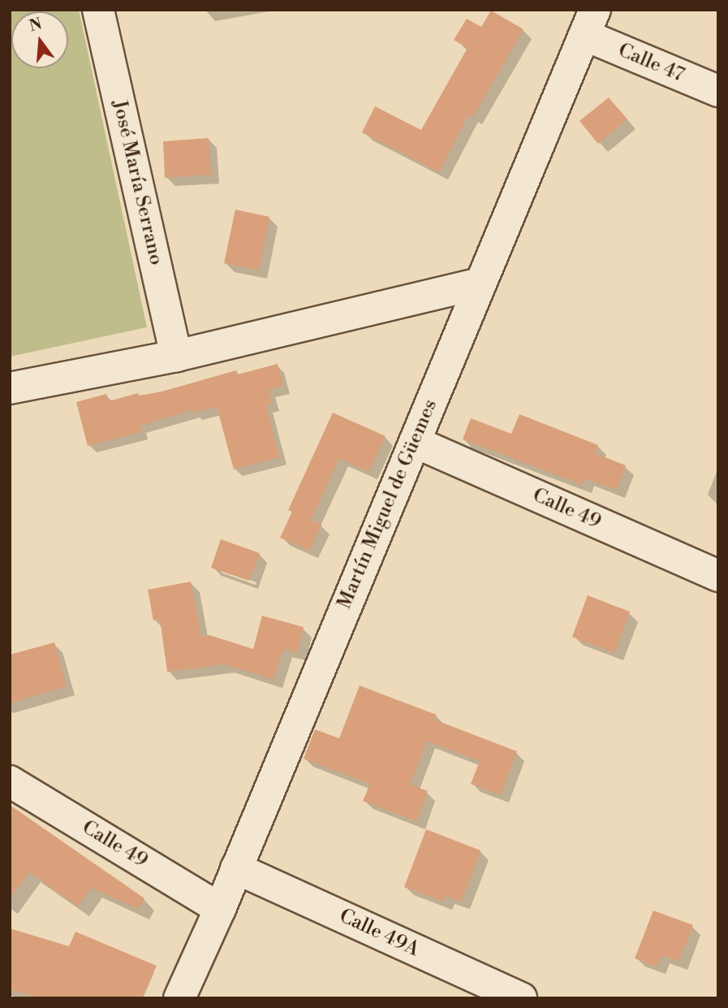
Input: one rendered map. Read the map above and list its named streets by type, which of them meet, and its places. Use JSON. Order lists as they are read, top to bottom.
{
  "streets": {
    "street": [
      "Calle 47",
      "José María Serrano",
      "Martín Miguel de Güemes",
      "Calle 49",
      "Calle 49A"
    ]
  },
  "crossings": [
    ["Calle 47", "Martín Miguel de Güemes"],
    ["Martín Miguel de Güemes", "Calle 49"],
    ["Martín Miguel de Güemes", "Calle 49A"]
  ],
  "north": "top"
}
